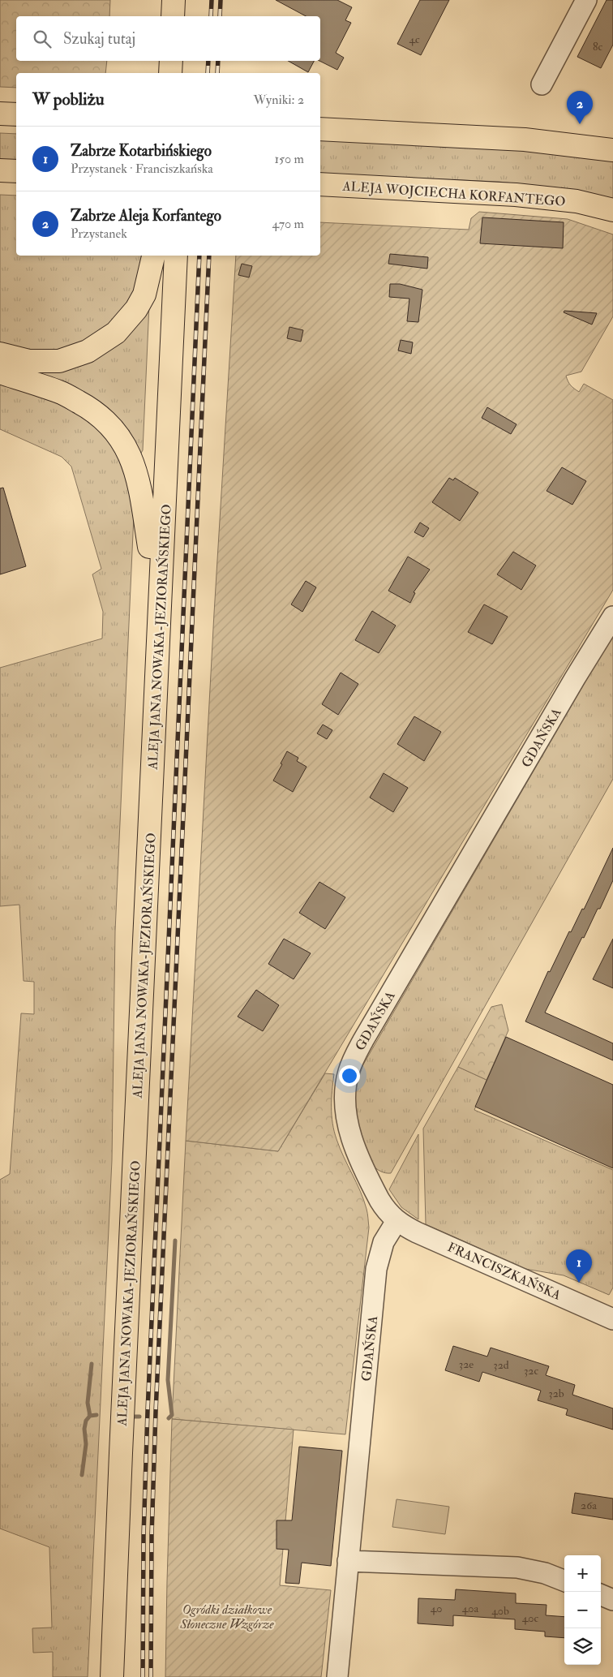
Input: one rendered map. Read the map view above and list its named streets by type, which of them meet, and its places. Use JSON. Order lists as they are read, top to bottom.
{
  "streets": {
    "main road": ["ALEJA WOJCIECHA KORFANTEGO", "ALEJA JANA NOWAKA-JEZIORAŃSKIEGO"],
    "street": ["GDAŃSKA", "FRANCISZKAŃSKA"]
  },
  "crossings": [
    ["GDAŃSKA", "FRANCISZKAŃSKA"]
  ],
  "parks": ["Ogródki działkowe Słoneczne Wzgórze"],
  "house_numbers": [
    "4c",
    "8c",
    "32e",
    "32d",
    "32c",
    "32b",
    "26a",
    "40",
    "40a",
    "40b",
    "40c"
  ],
  "page": {
    "search": "Szukaj tutaj",
    "heading": ["W pobliżu", "Wyniki: 2"],
    "pins": ["2", "1"],
    "list": [
      {
        "mark": "1",
        "name": "Zabrze Kotarbińskiego",
        "note": "Przystanek · Franciszkańska",
        "value": "150 m"
      },
      {
        "mark": "2",
        "name": "Zabrze Aleja Korfantego",
        "note": "Przystanek",
        "value": "470 m"
      }
    ],
    "map_buttons": ["+", "−"]
  }
}
